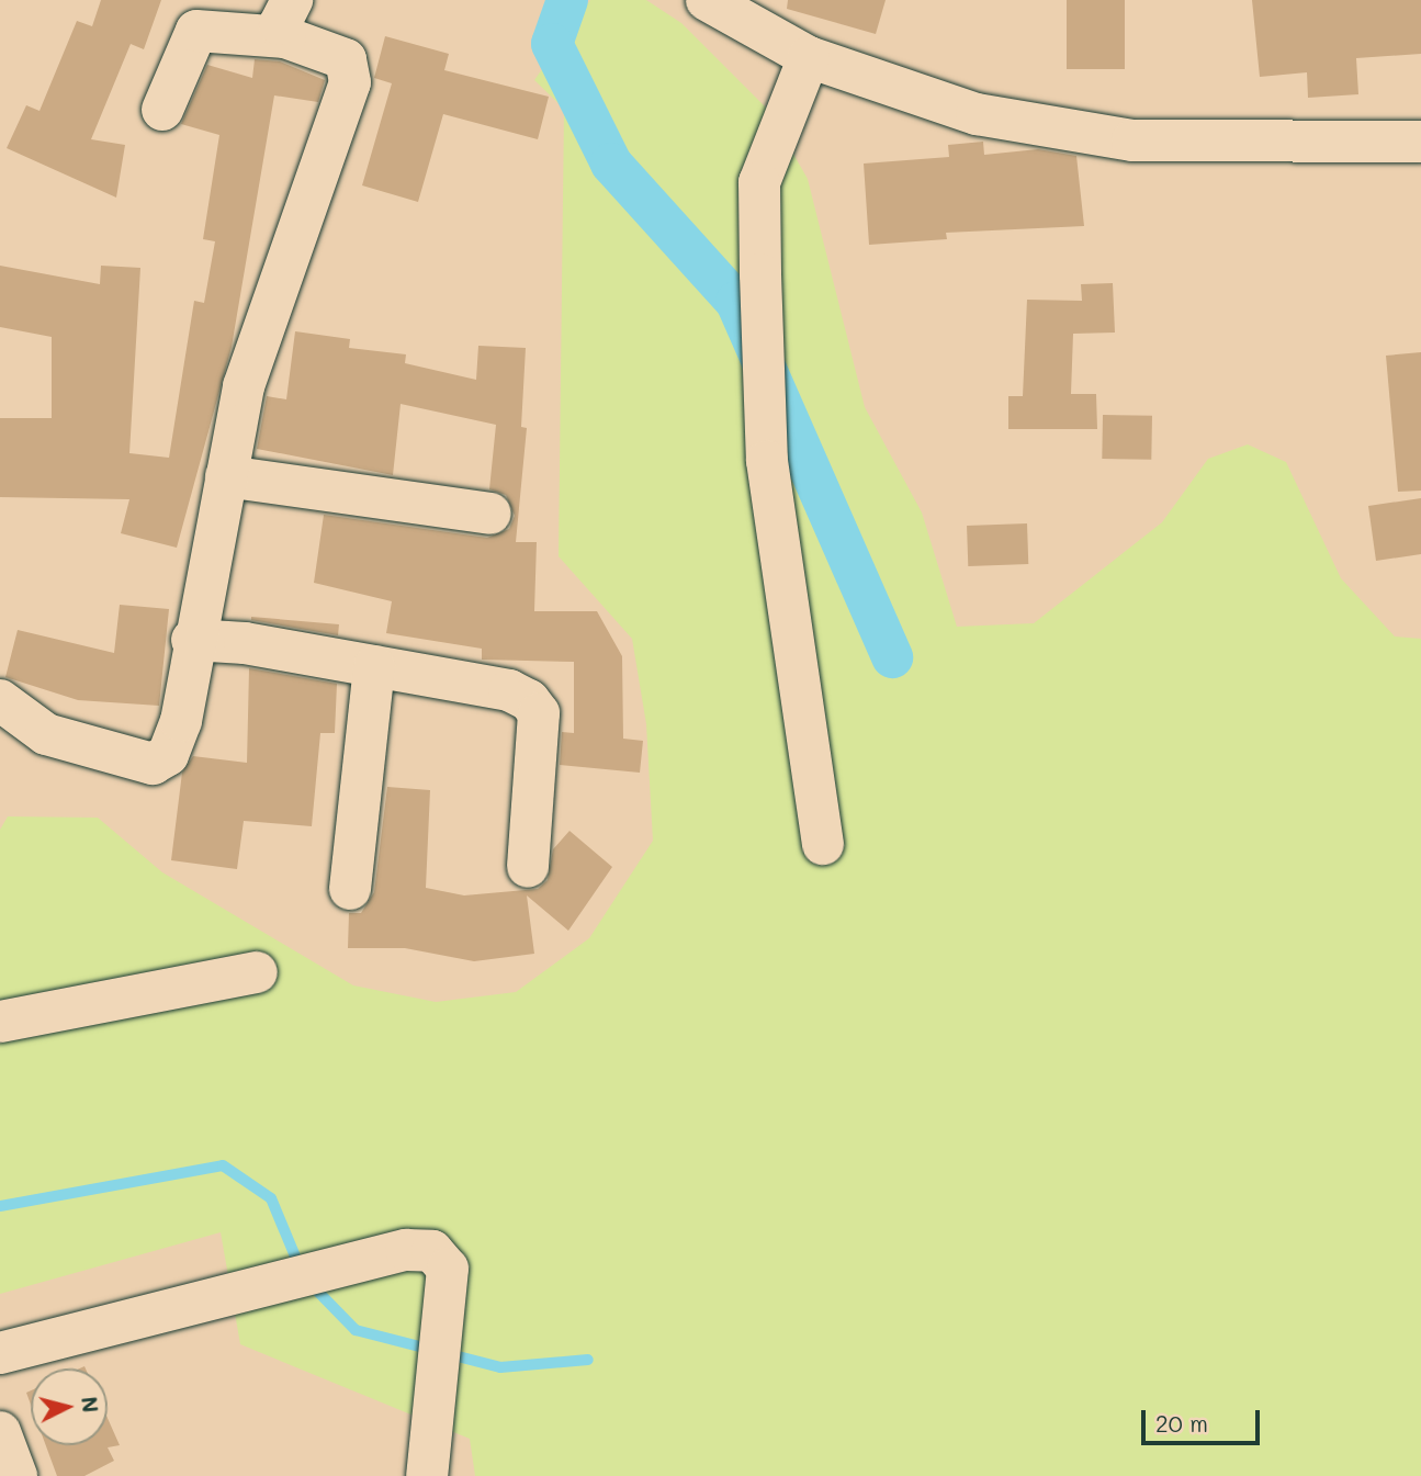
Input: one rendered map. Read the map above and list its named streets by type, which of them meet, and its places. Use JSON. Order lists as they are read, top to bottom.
{
  "scale_bar": "20 m",
  "north": "right"
}
